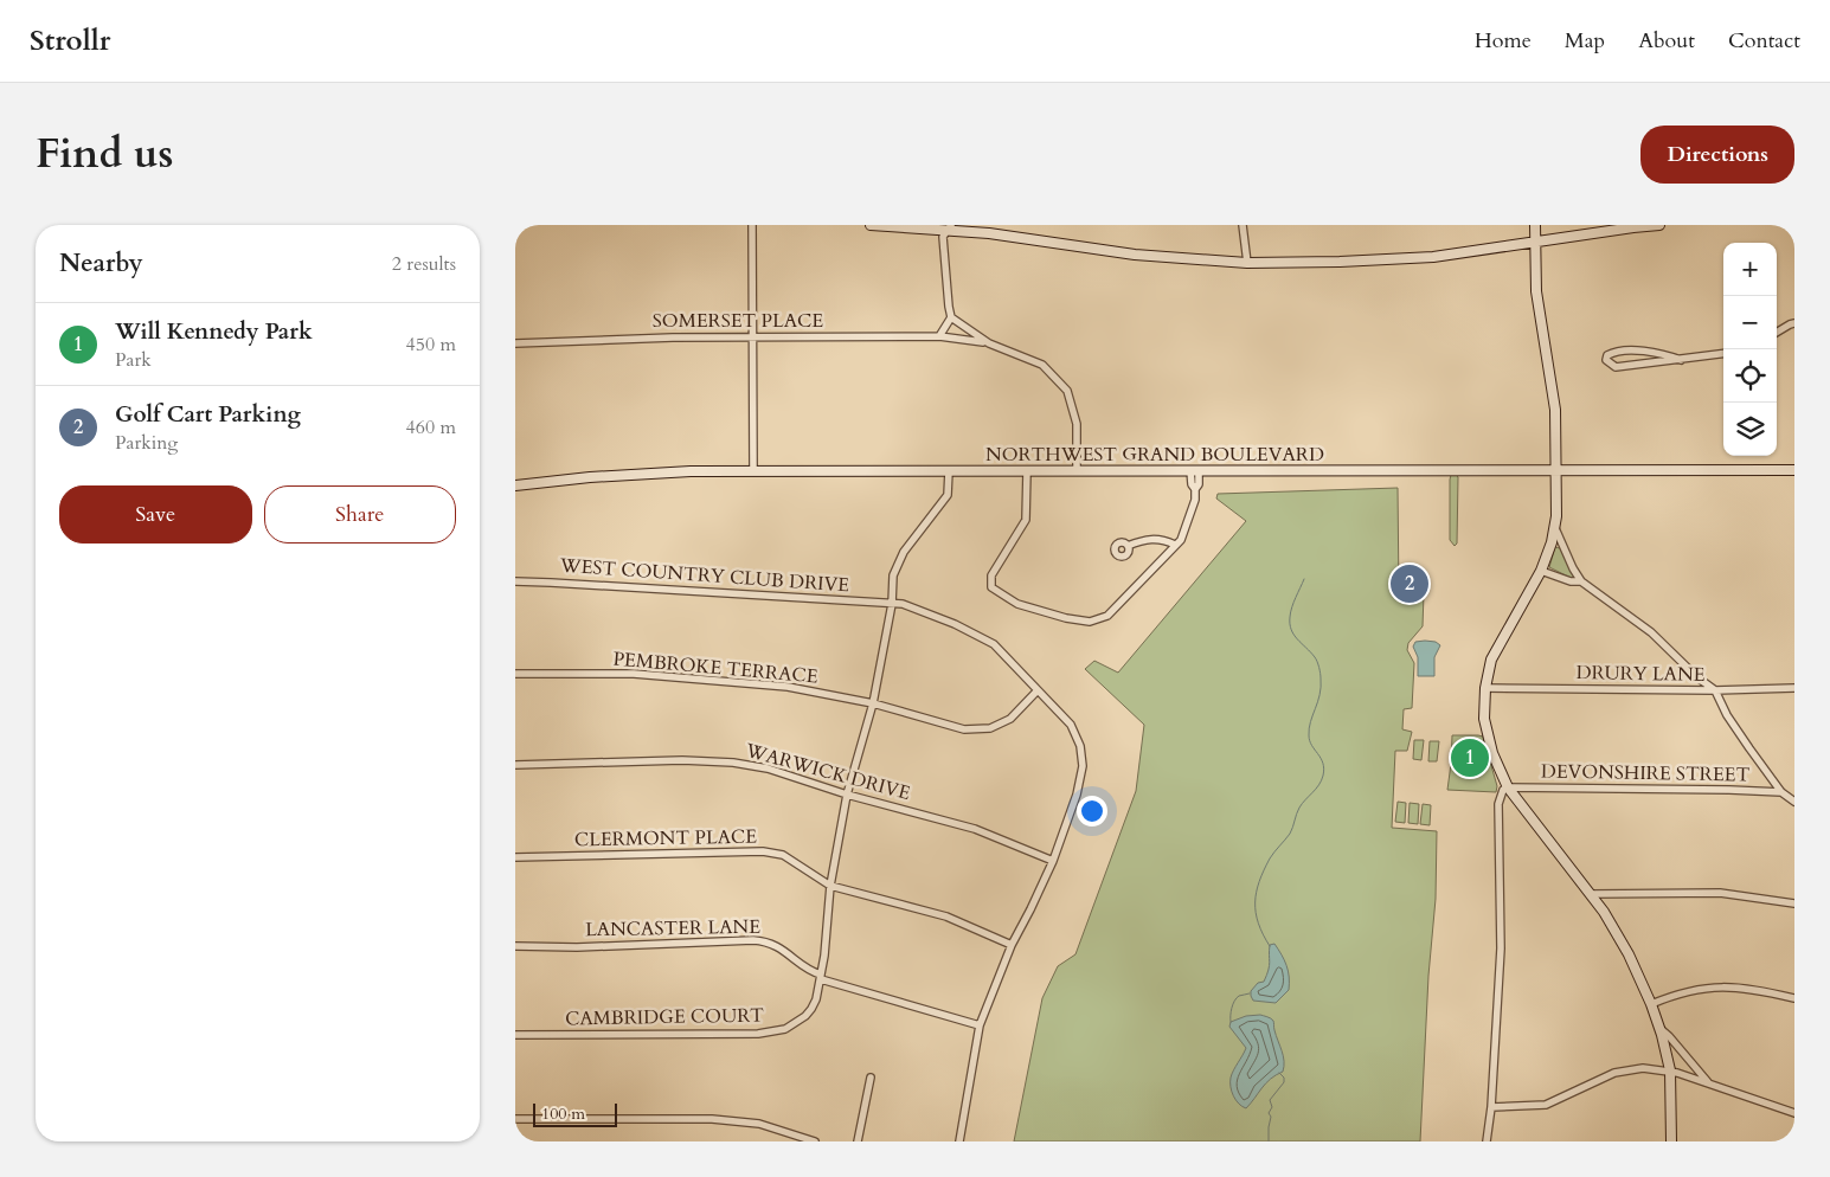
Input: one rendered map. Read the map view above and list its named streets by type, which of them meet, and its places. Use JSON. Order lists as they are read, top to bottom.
{
  "streets": {
    "street": [
      "SOMERSET PLACE",
      "NORTHWEST GRAND BOULEVARD",
      "WEST COUNTRY CLUB DRIVE",
      "PEMBROKE TERRACE",
      "DRURY LANE",
      "WARWICK DRIVE",
      "DEVONSHIRE STREET",
      "CLERMONT PLACE",
      "LANCASTER LANE",
      "CAMBRIDGE COURT"
    ]
  },
  "crossings": [
    ["NORTHWEST GRAND BOULEVARD", "CAMBRIDGE COURT"],
    ["WEST COUNTRY CLUB DRIVE", "PEMBROKE TERRACE"],
    ["WEST COUNTRY CLUB DRIVE", "WARWICK DRIVE"],
    ["WEST COUNTRY CLUB DRIVE", "CLERMONT PLACE"],
    ["WEST COUNTRY CLUB DRIVE", "LANCASTER LANE"],
    ["WEST COUNTRY CLUB DRIVE", "CAMBRIDGE COURT"],
    ["PEMBROKE TERRACE", "CAMBRIDGE COURT"],
    ["WARWICK DRIVE", "CAMBRIDGE COURT"],
    ["CLERMONT PLACE", "CAMBRIDGE COURT"],
    ["LANCASTER LANE", "CAMBRIDGE COURT"]
  ],
  "scale_bar": "100 m",
  "page": {
    "header": "Strollr",
    "nav": [
      "Home",
      "Map",
      "About",
      "Contact"
    ],
    "title": "Find us",
    "buttons": [
      "Directions",
      ["Save", "Share"]
    ],
    "heading": ["Nearby", "2 results"],
    "map_buttons": ["+", "−"],
    "list": [
      {
        "mark": "1",
        "name": "Will Kennedy Park",
        "note": "Park",
        "value": "450 m"
      },
      {
        "mark": "2",
        "name": "Golf Cart Parking",
        "note": "Parking",
        "value": "460 m"
      }
    ],
    "pins": ["2", "1"],
    "scale": "100 m"
  }
}
